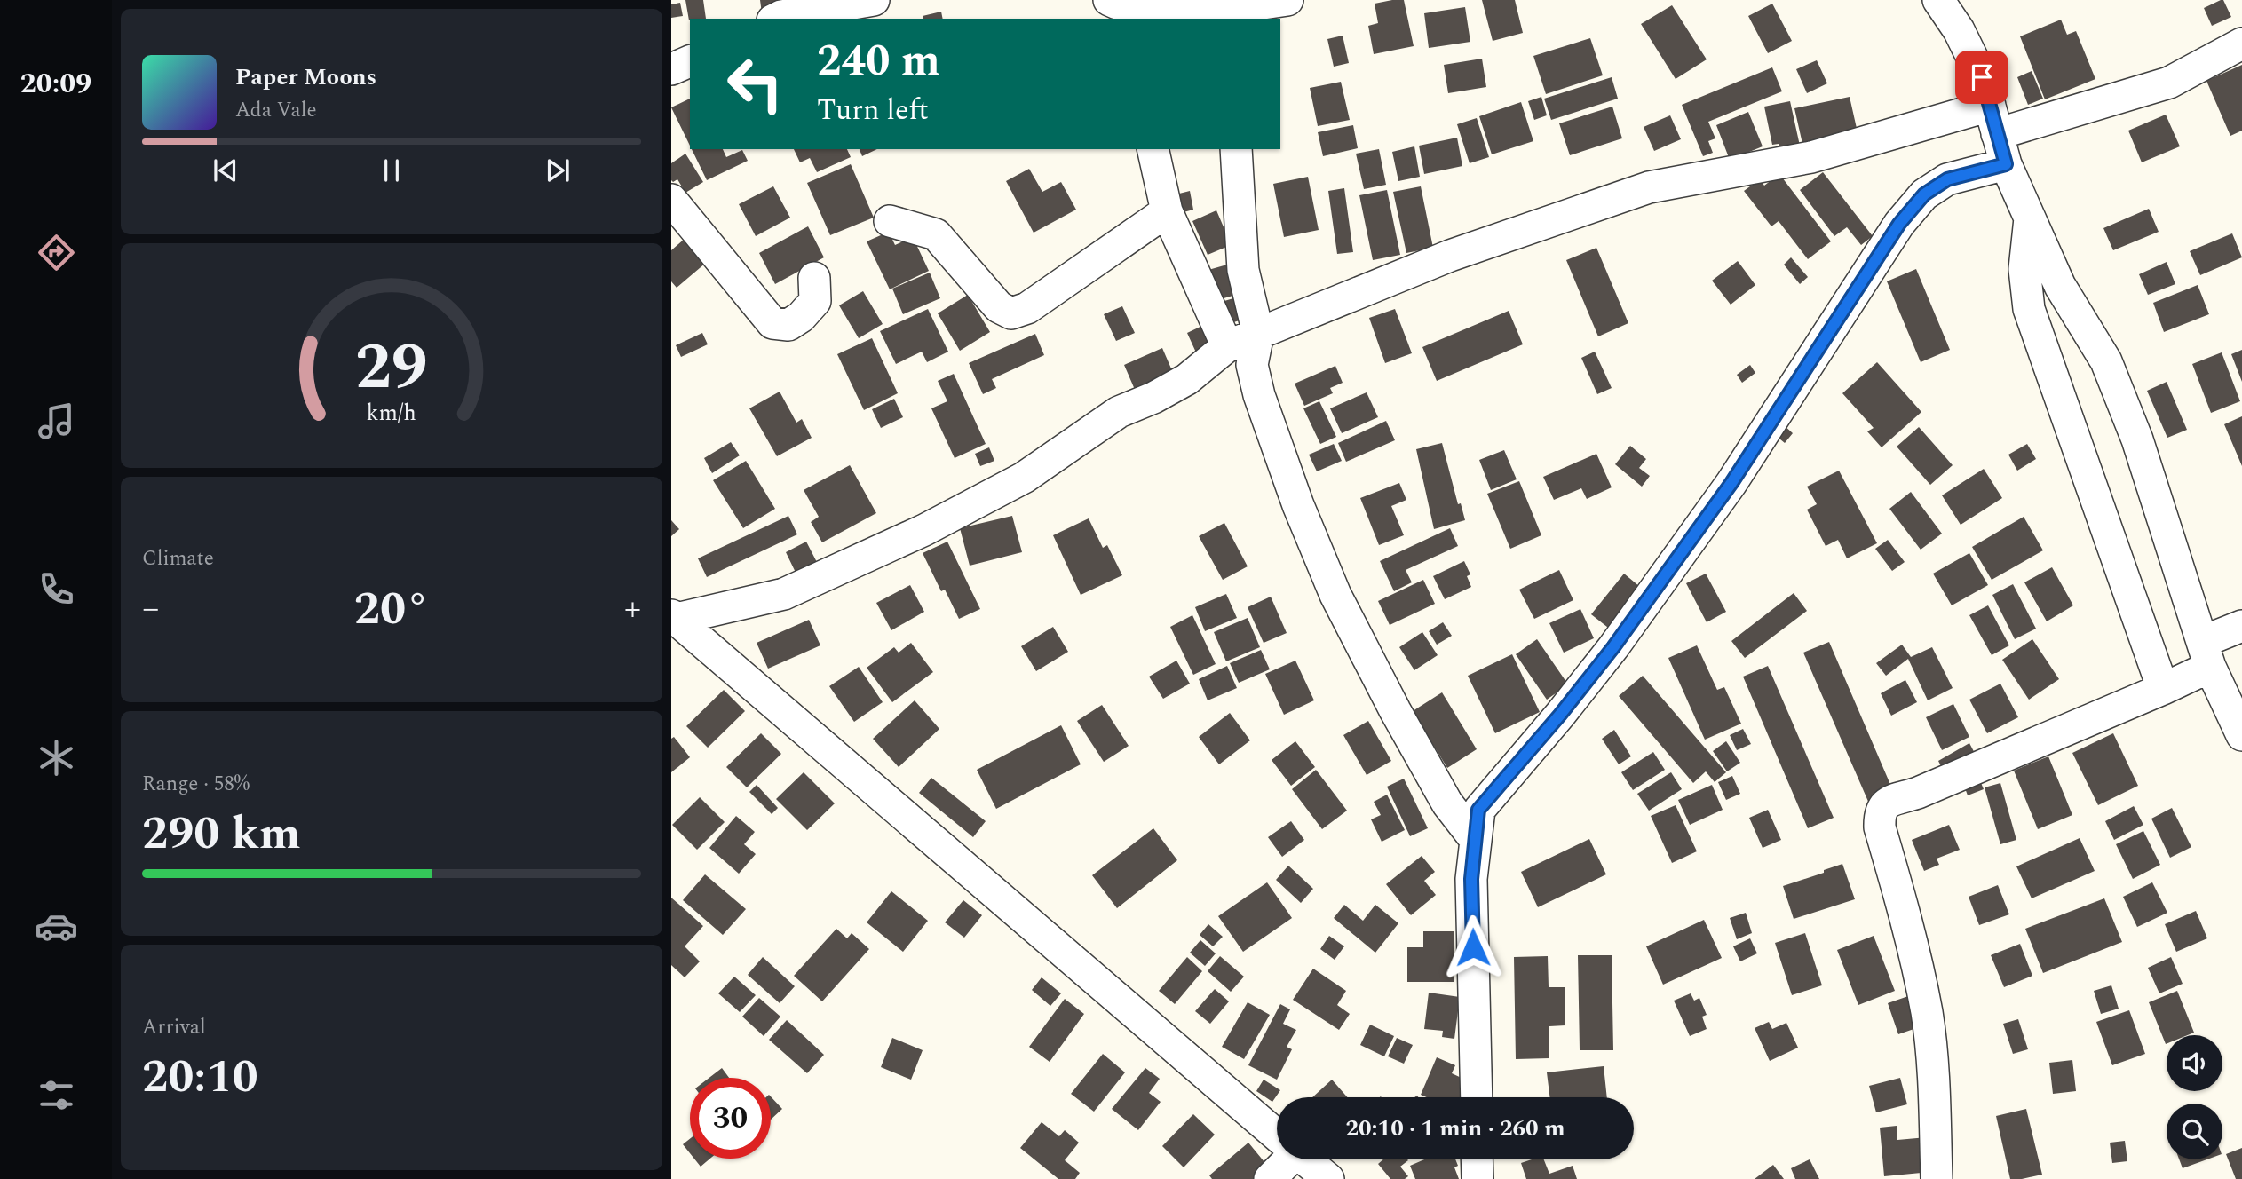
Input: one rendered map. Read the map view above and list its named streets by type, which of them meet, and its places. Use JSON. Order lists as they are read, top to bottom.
{
  "page": {
    "tabs": "20:09",
    "turn": ["240 m", "Turn left"],
    "song": ["Paper Moons", "Ada Vale"],
    "tile": [
      "Climate",
      ["Range · 58%", "290 km"],
      ["Arrival", "20:10"]
    ],
    "heat": ["−", "20°", "+"],
    "limit": "30",
    "trip": "20:10 · 1 min · 260 m",
    "gauge": ["29", "km/h"]
  }
}
